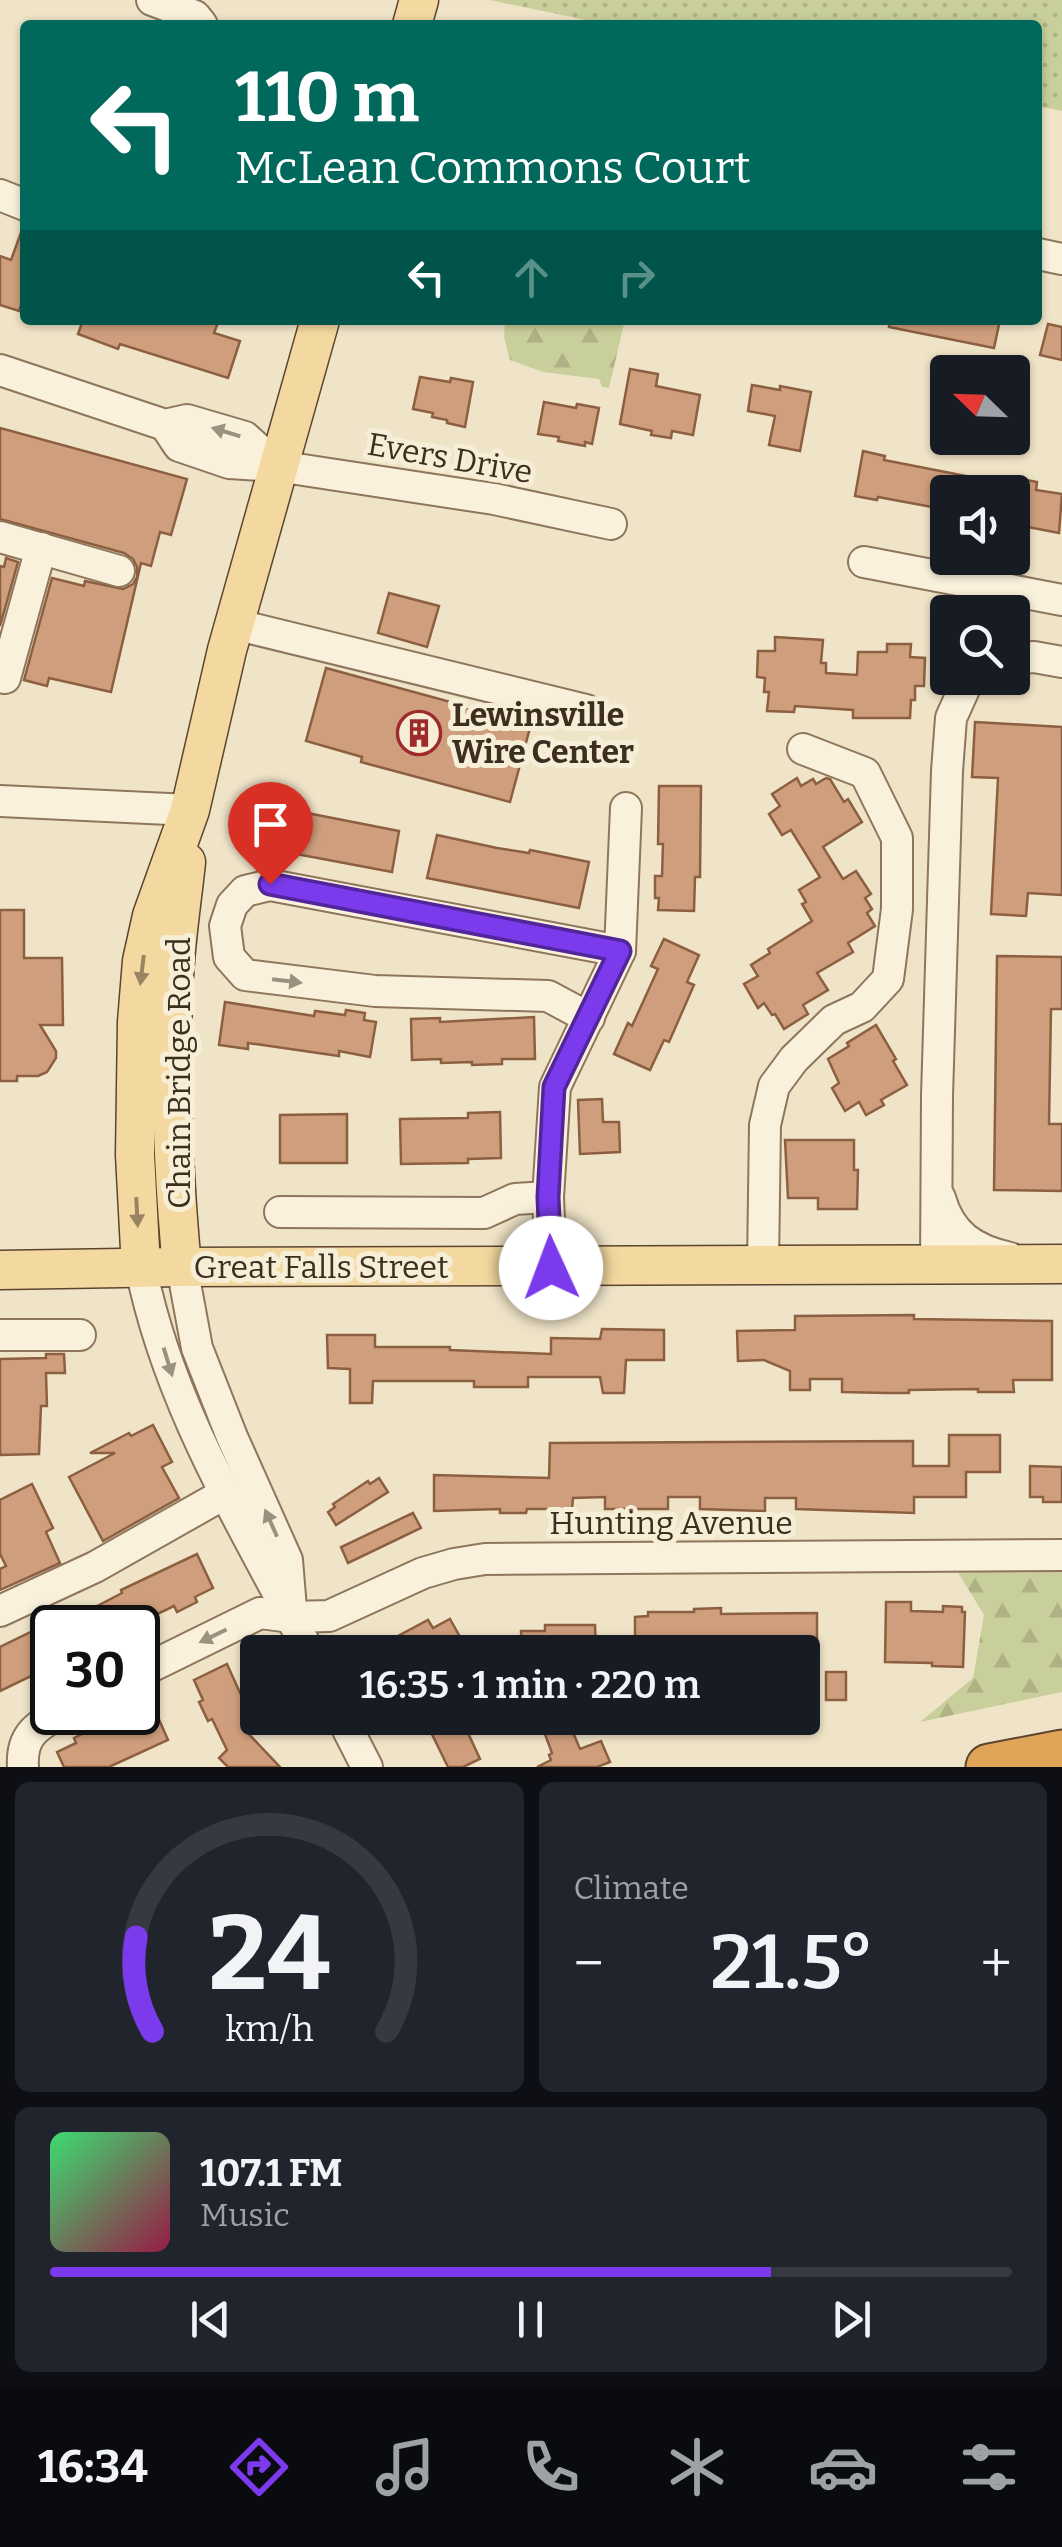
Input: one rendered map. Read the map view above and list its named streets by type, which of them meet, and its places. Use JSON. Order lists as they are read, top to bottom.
{
  "streets": {
    "main road": ["Chain Bridge Road", "Great Falls Street"],
    "street": ["Evers Drive", "Hunting Avenue"]
  },
  "crossings": [
    ["Evers Drive", "Chain Bridge Road"],
    ["Chain Bridge Road", "Great Falls Street"],
    ["Chain Bridge Road", "Hunting Avenue"]
  ],
  "places": {
    "building": ["Lewinsville Wire Center"]
  },
  "north": "top left",
  "page": {
    "turn": ["110 m", "McLean Commons Court"],
    "limit": "30",
    "trip": "16:35 · 1 min · 220 m",
    "tile": "Climate",
    "heat": ["−", "21.5°", "+"],
    "song": ["107.1 FM", "Music"],
    "tabs": "16:34",
    "gauge": ["24", "km/h"]
  }
}
